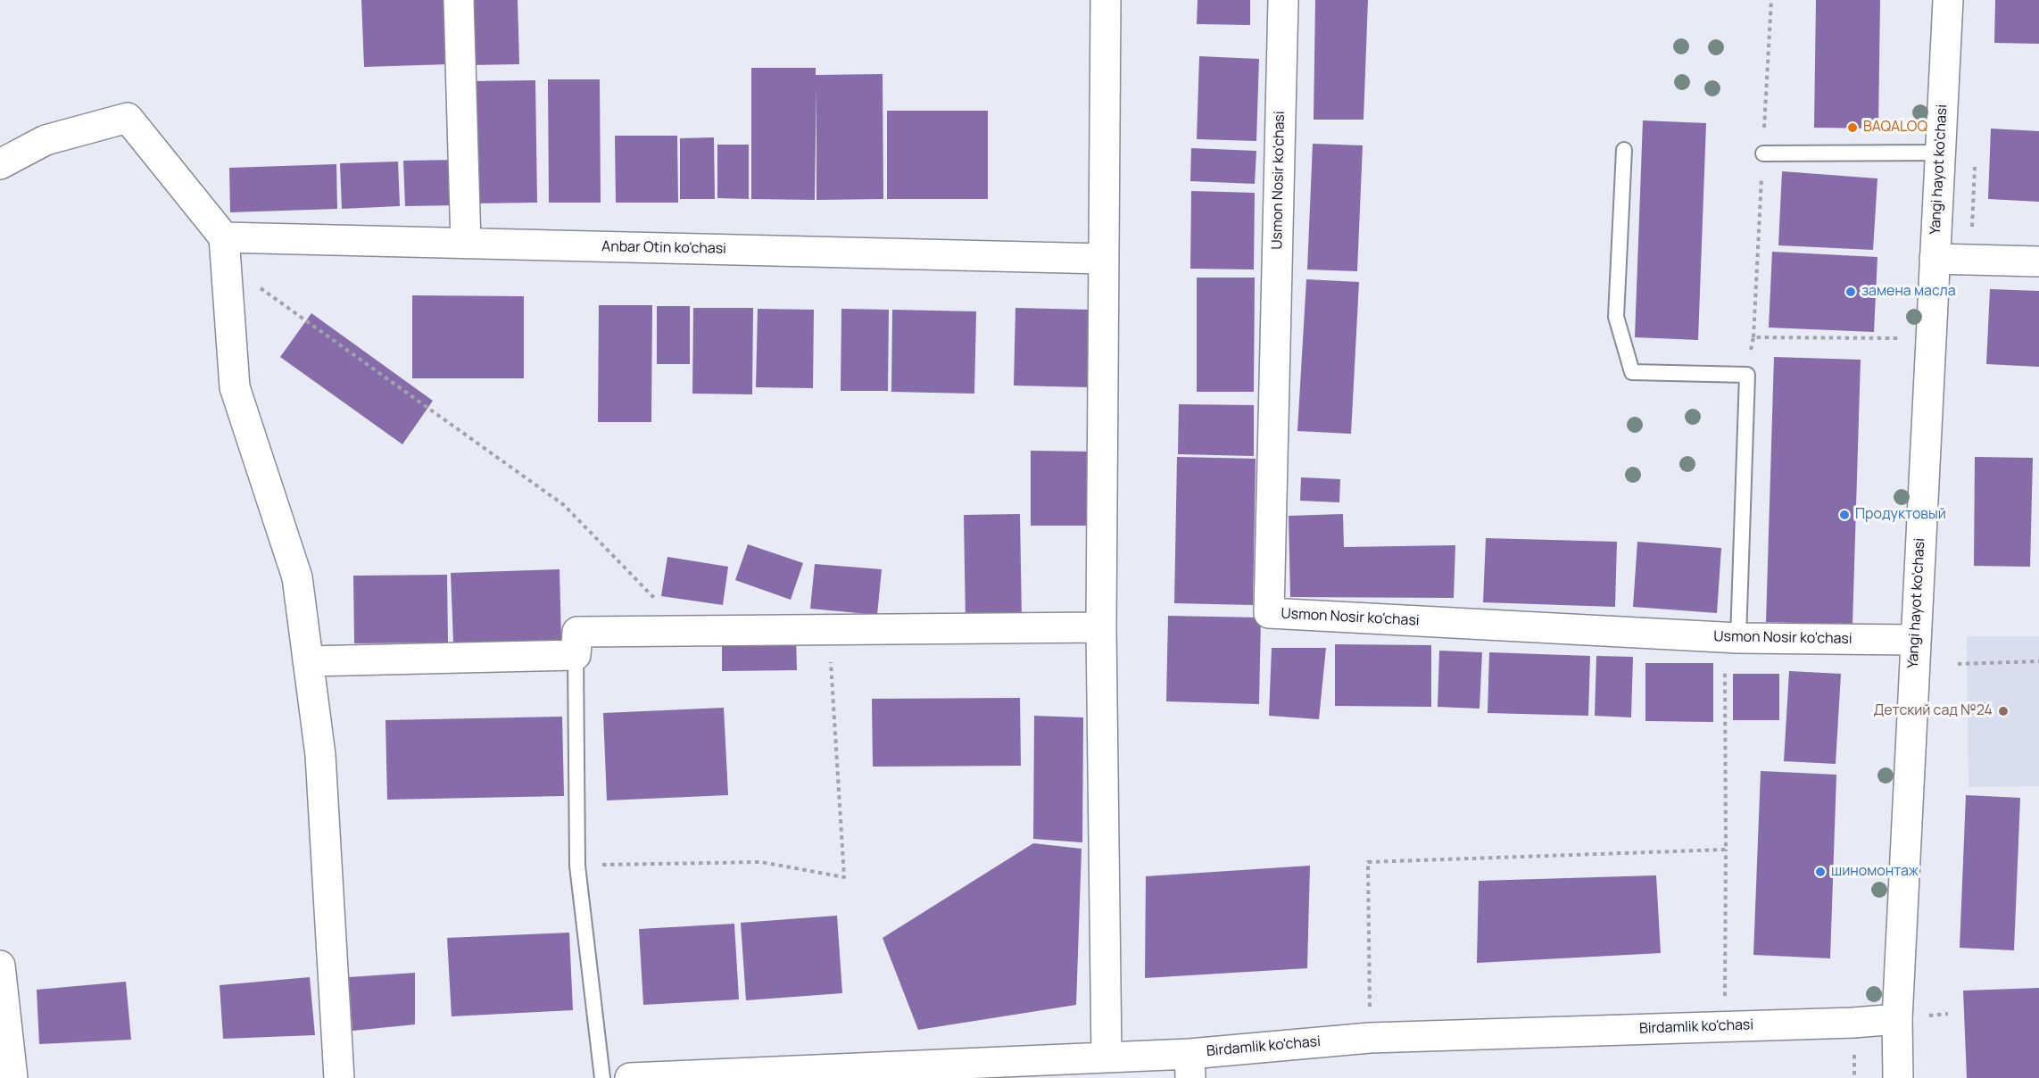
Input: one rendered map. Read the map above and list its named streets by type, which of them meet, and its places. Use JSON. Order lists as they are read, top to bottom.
{
  "streets": {
    "street": [
      "Yangi hayot ko'chasi",
      "Usmon Nosir ko'chasi",
      "Anbar Otin ko'chasi",
      "Birdamlik ko'chasi"
    ]
  },
  "crossings": [
    ["Yangi hayot ko'chasi", "Usmon Nosir ko'chasi"],
    ["Yangi hayot ko'chasi", "Birdamlik ko'chasi"]
  ],
  "places": [
    "BAQALOQ",
    "замена масла",
    "Продуктовый",
    "Детский сад №24",
    "шиномонтаж"
  ]
}
